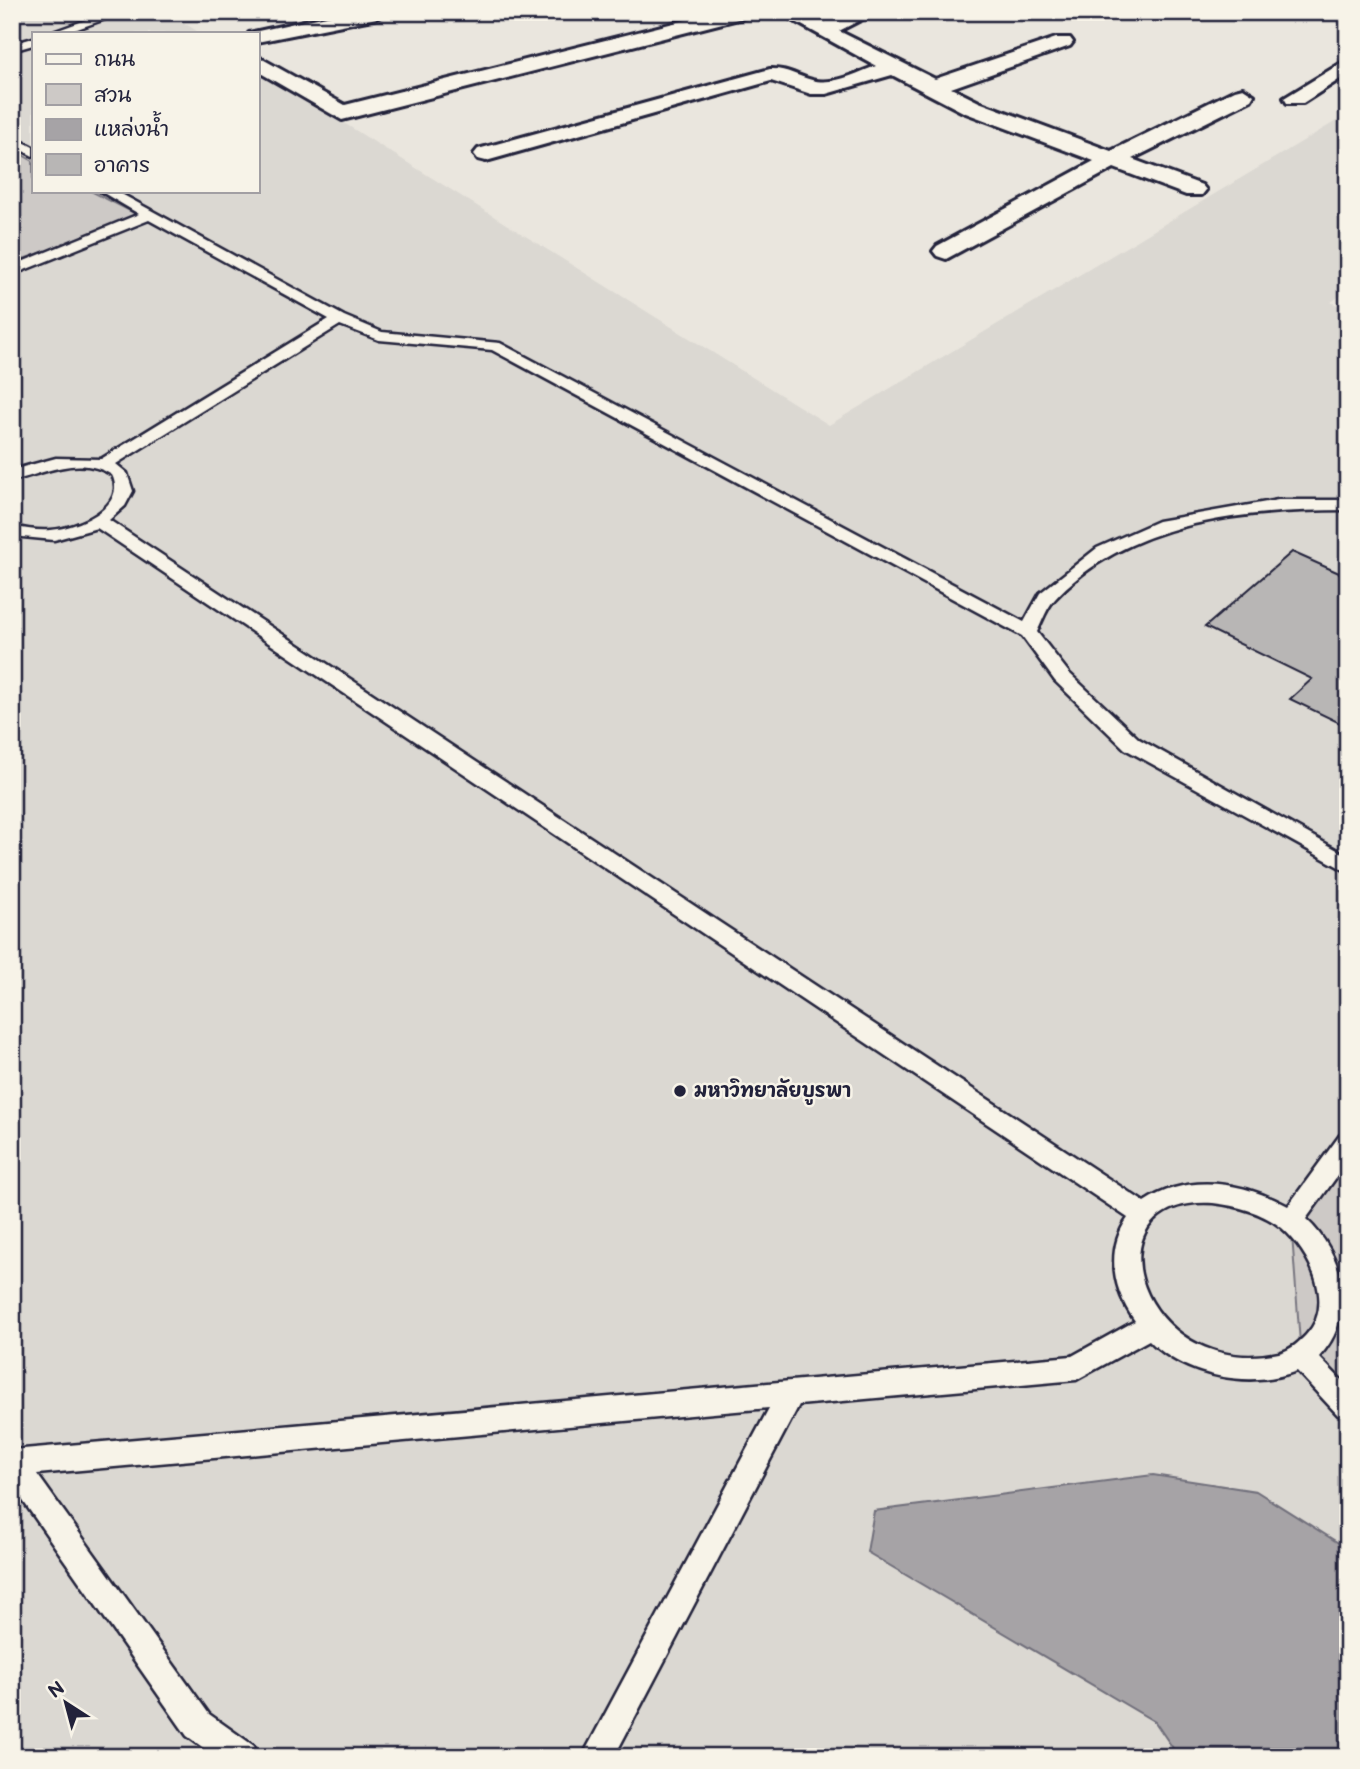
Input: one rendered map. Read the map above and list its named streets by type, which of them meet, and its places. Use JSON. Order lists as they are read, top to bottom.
{
  "places": ["มหาวิทยาลัยบูรพา"],
  "legend": [
    "ถนน",
    "สวน",
    "แหล่งน้ำ",
    "อาคาร"
  ],
  "north": "top left"
}
